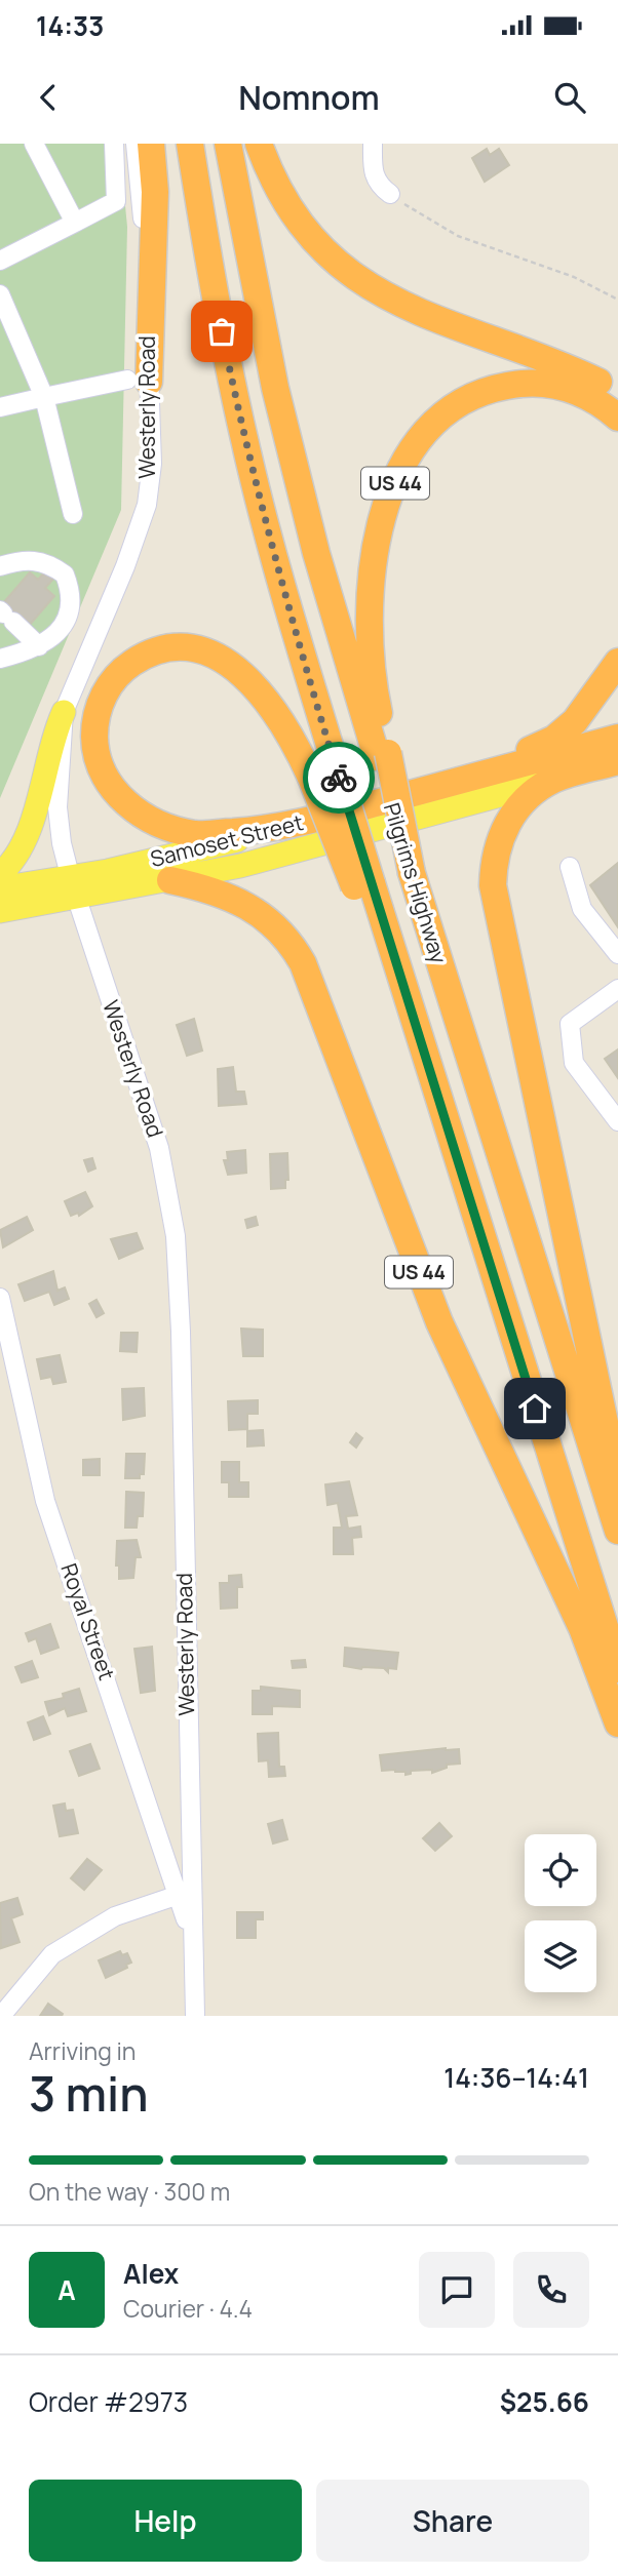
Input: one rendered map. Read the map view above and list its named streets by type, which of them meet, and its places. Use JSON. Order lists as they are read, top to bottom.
{
  "streets": {
    "highway": ["US 44", "Samoset Street", "Pilgrims Highway"],
    "street": ["Westerly Road", "Royal Street"]
  },
  "crossings": [
    ["Westerly Road", "Samoset Street"],
    ["Westerly Road", "Royal Street"],
    ["US 44", "Samoset Street"],
    ["US 44", "Pilgrims Highway"]
  ],
  "page": {
    "status": "14:33",
    "header": "Nomnom",
    "heading": ["3 min", "Arriving in", "14:36–14:41"],
    "panel": [
      "Alex",
      "Courier · 4.4",
      "Order #2973",
      "$25.66"
    ],
    "bar": "On the way · 300 m",
    "round": "A",
    "buttons": ["Help", "Share"]
  }
}
